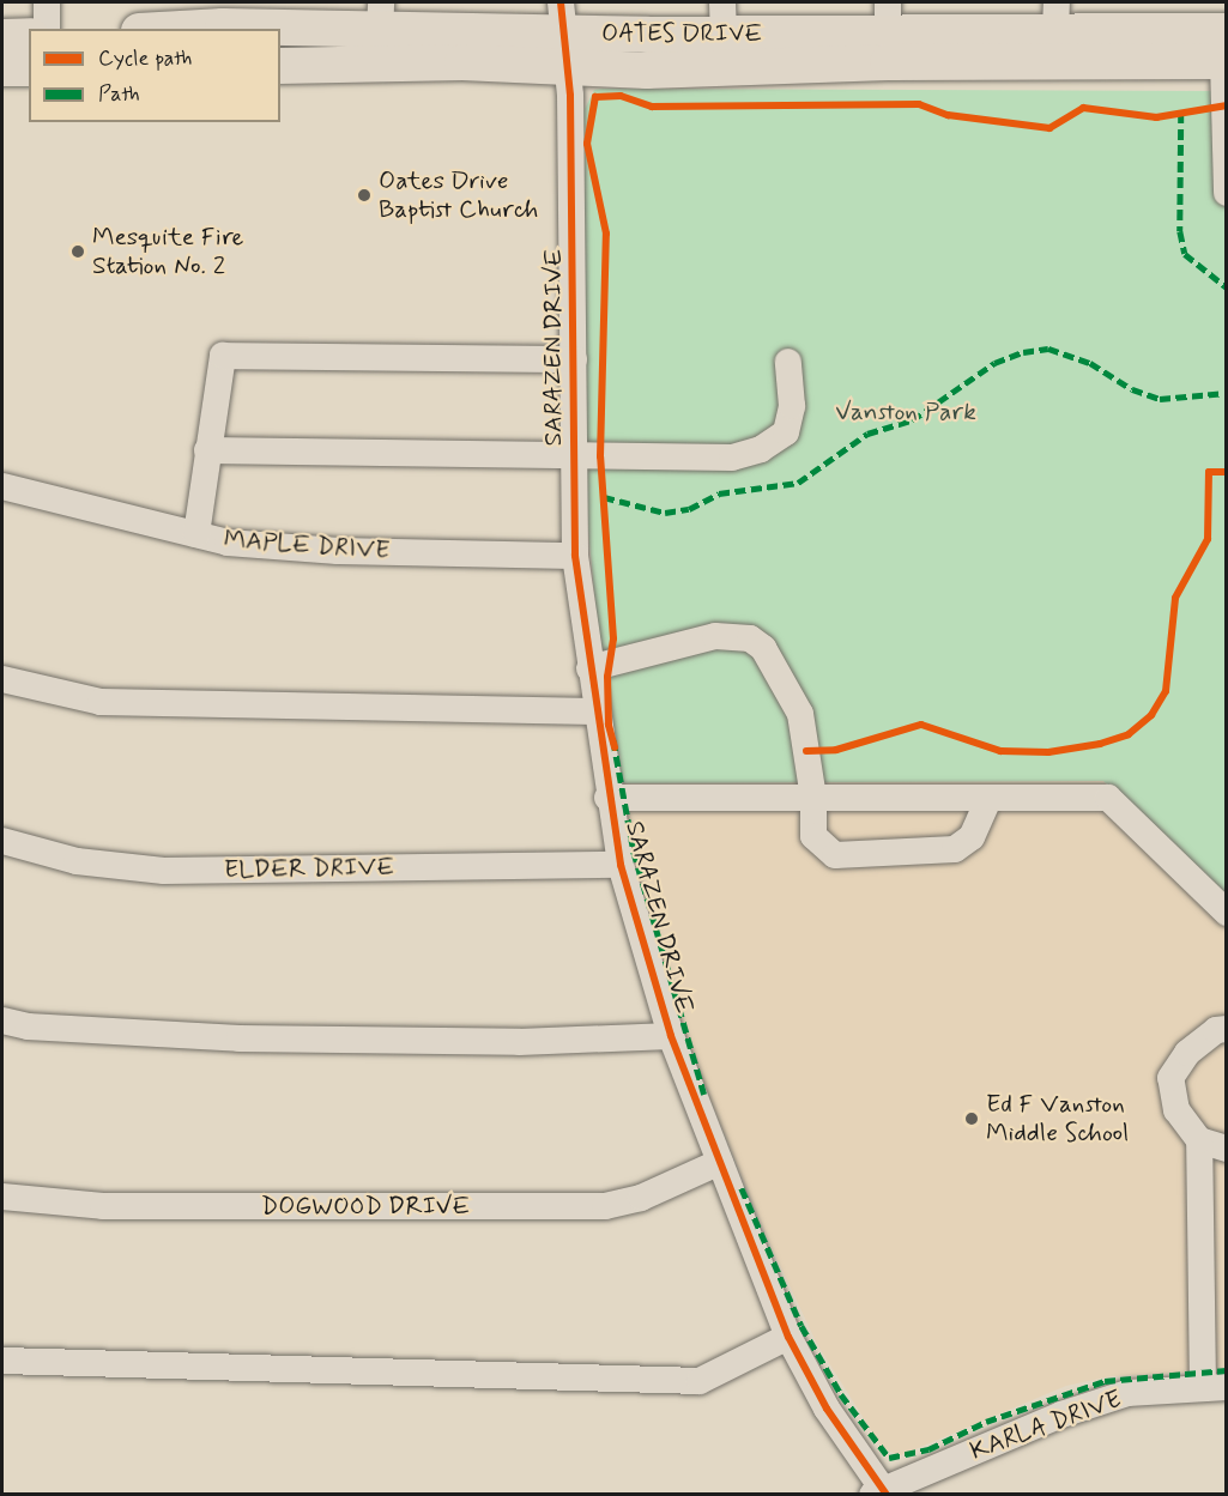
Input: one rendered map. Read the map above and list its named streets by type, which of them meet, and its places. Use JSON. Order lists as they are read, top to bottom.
{
  "streets": {
    "main road": ["OATES DRIVE"],
    "street": [
      "SARAZEN DRIVE",
      "MAPLE DRIVE",
      "ELDER DRIVE",
      "DOGWOOD DRIVE",
      "KARLA DRIVE"
    ]
  },
  "crossings": [
    ["OATES DRIVE", "SARAZEN DRIVE"],
    ["SARAZEN DRIVE", "MAPLE DRIVE"],
    ["SARAZEN DRIVE", "ELDER DRIVE"],
    ["SARAZEN DRIVE", "DOGWOOD DRIVE"],
    ["SARAZEN DRIVE", "KARLA DRIVE"]
  ],
  "parks": ["Vanston Park"],
  "places": ["Oates Drive Baptist Church", "Mesquite Fire Station No. 2", "Ed F Vanston Middle School"],
  "legend": ["Cycle path", "Path"]
}
